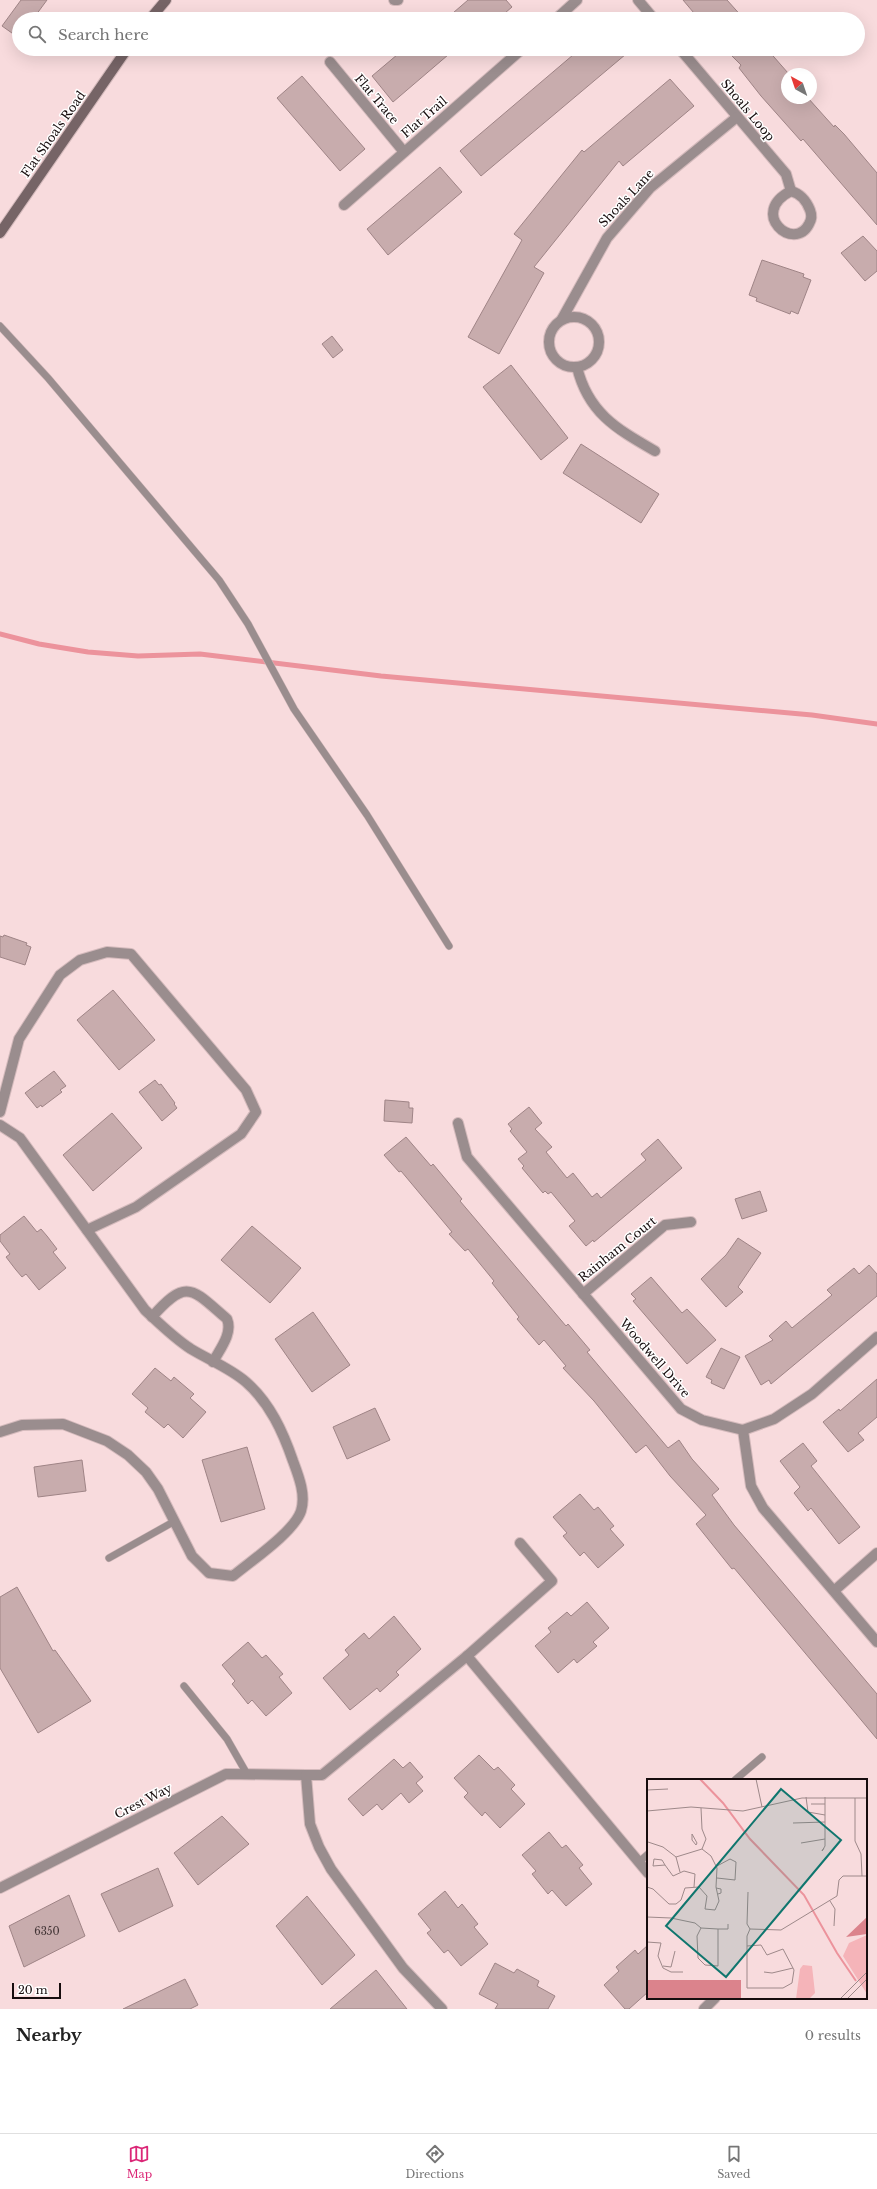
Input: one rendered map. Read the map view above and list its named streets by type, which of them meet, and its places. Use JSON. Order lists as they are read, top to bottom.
{
  "streets": {
    "street": [
      "Flat Trace",
      "Shoals Loop",
      "Flat Trail",
      "Flat Shoals Road",
      "Shoals Lane",
      "Rainham Court",
      "Woodwell Drive",
      "Crest Way"
    ]
  },
  "crossings": [
    ["Flat Trace", "Flat Trail"],
    ["Shoals Loop", "Shoals Lane"],
    ["Rainham Court", "Woodwell Drive"]
  ],
  "house_numbers": ["6350"],
  "scale_bar": "20 m",
  "north": "top left",
  "page": {
    "search": "Search here",
    "scale": "20 m",
    "heading": ["Nearby", "0 results"],
    "nav": ["Map", "Directions", "Saved"]
  }
}
